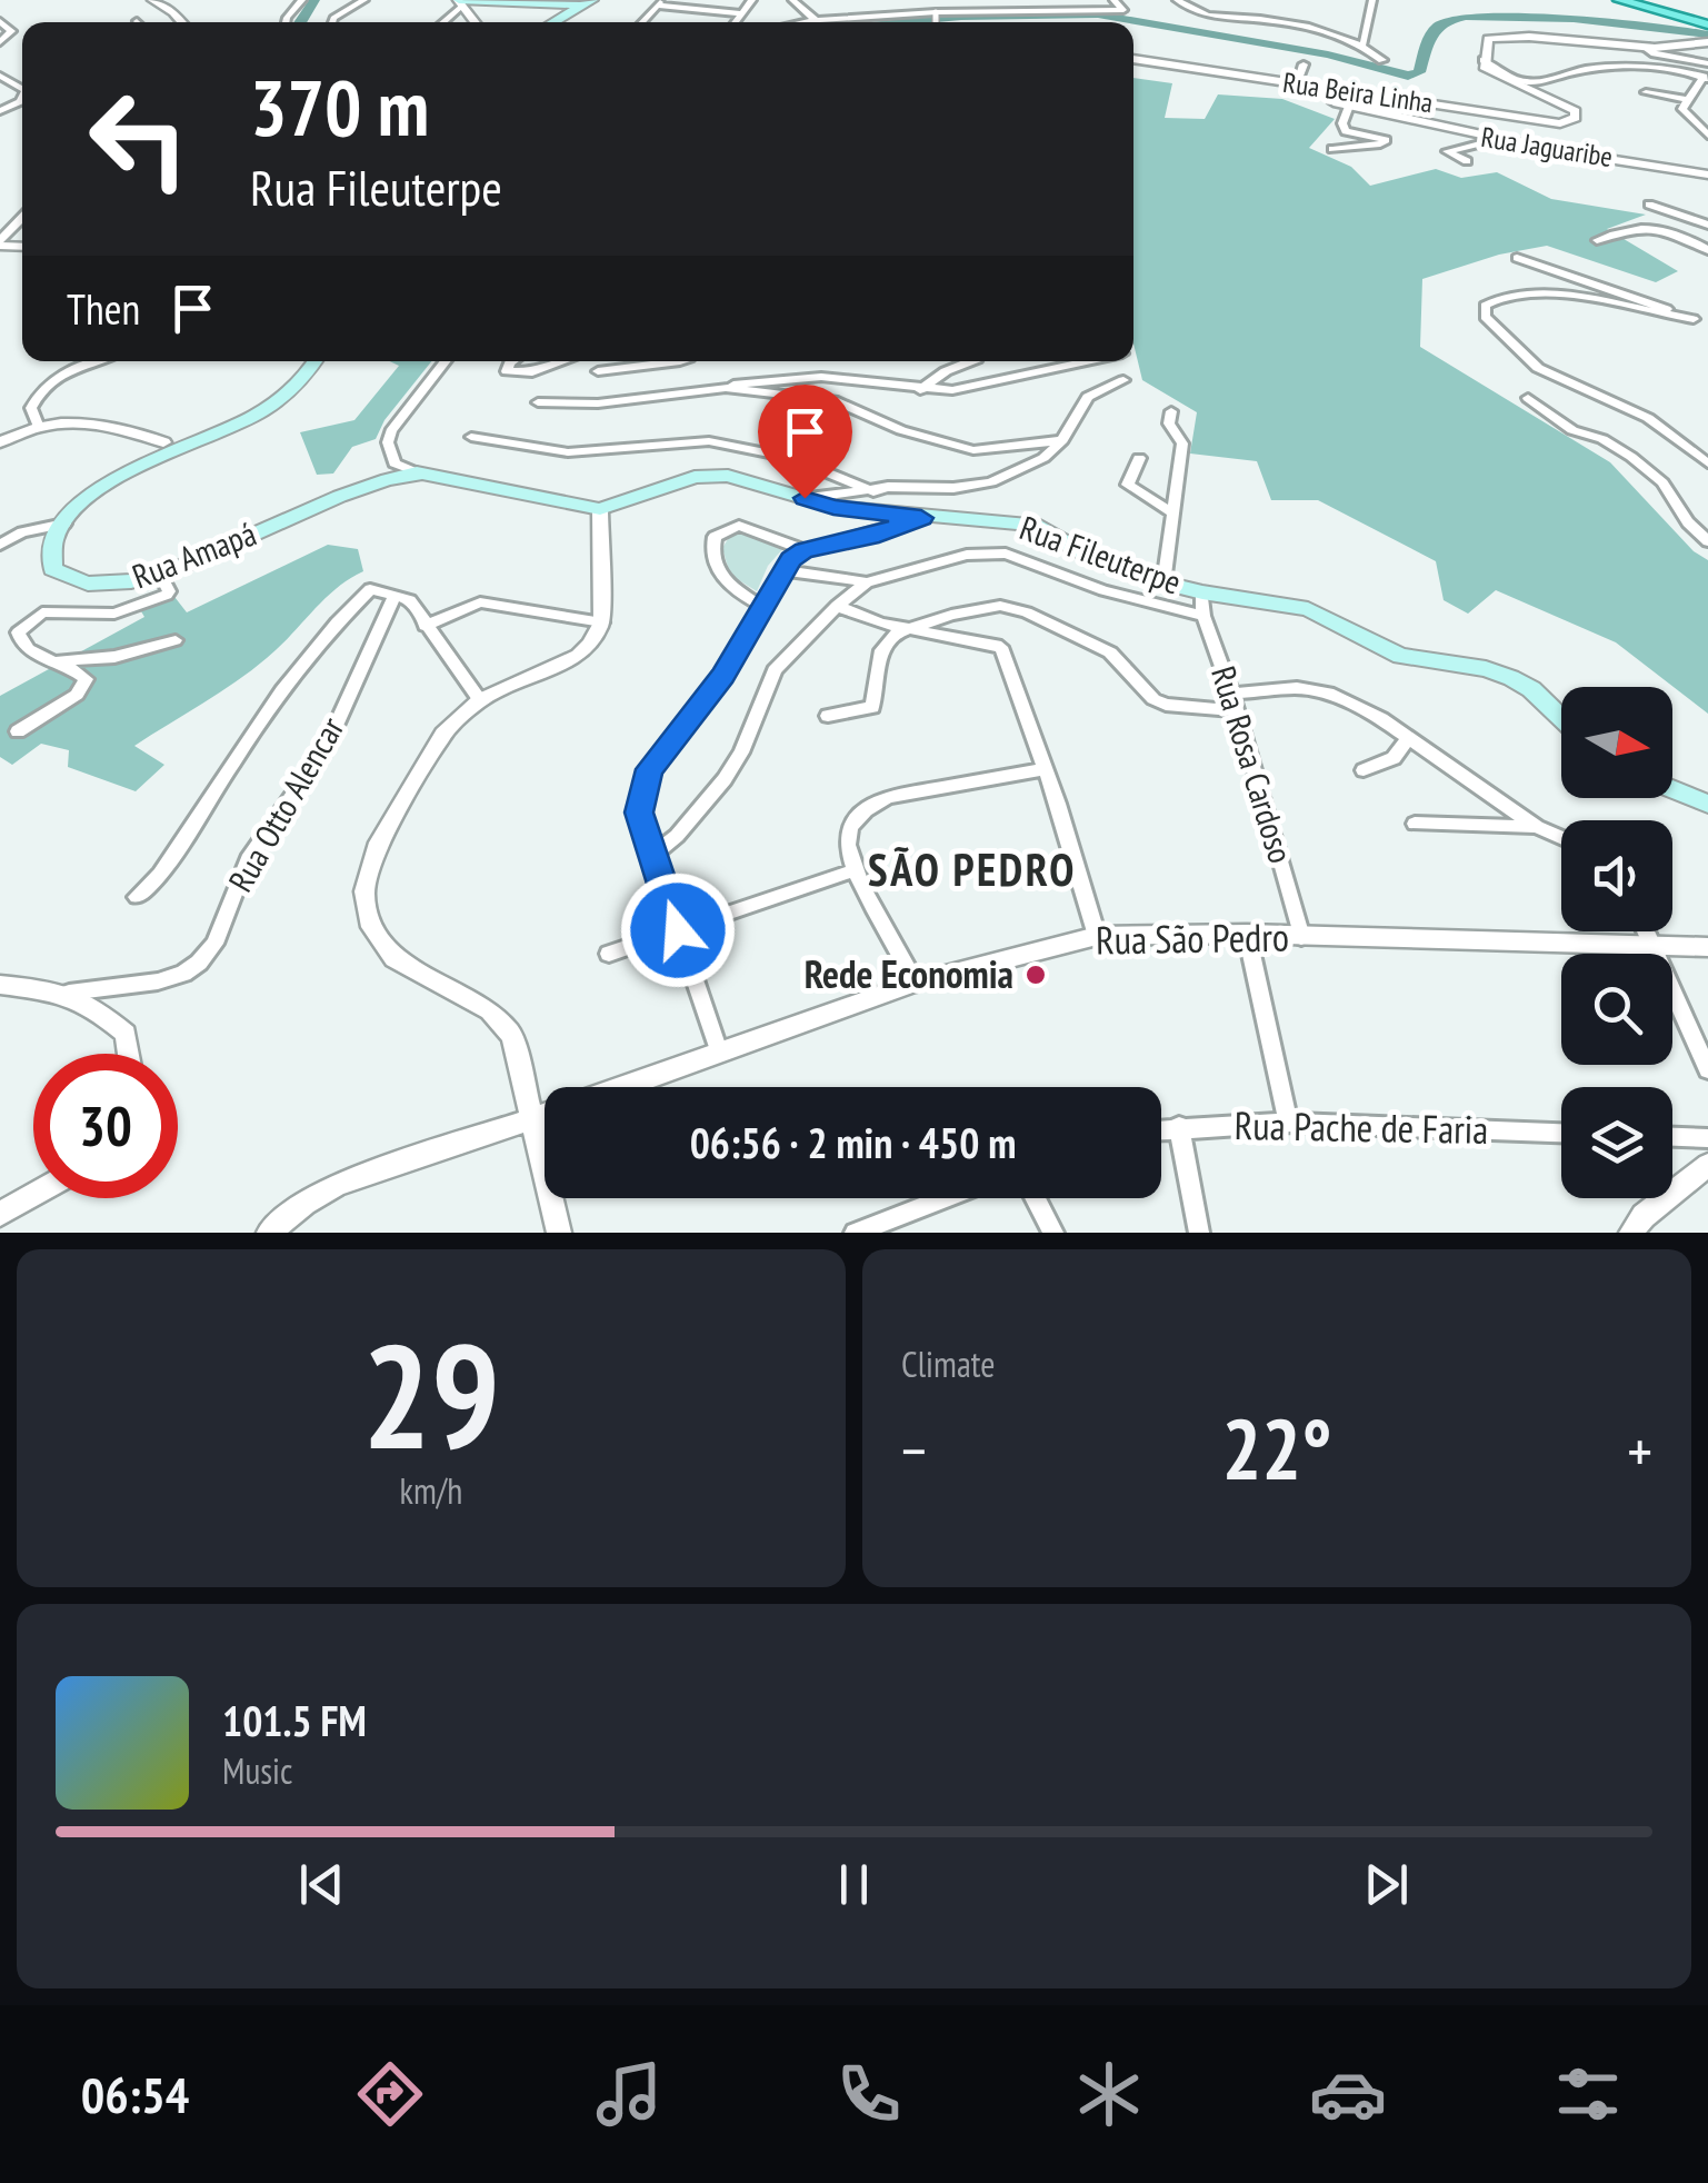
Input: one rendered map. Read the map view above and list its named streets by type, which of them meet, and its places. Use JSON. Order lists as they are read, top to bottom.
{
  "streets": {
    "main road": ["Rua Amapá", "Rua Fileuterpe"],
    "street": [
      "Rua Beira Linha",
      "Rua Jaguaribe",
      "Rua Rosa Cardoso",
      "Rua Otto Alencar",
      "Rua São Pedro",
      "Rua Pache de Faria"
    ]
  },
  "crossings": [
    ["Rua Beira Linha", "Rua Jaguaribe"],
    ["Rua Fileuterpe", "Rua Rosa Cardoso"],
    ["Rua Rosa Cardoso", "Rua São Pedro"]
  ],
  "districts": ["SÃO PEDRO"],
  "places": ["Rede Economia"],
  "north": "right",
  "page": {
    "turn": ["370 m", "Rua Fileuterpe"],
    "then": "Then",
    "limit": "30",
    "trip": "06:56 · 2 min · 450 m",
    "tile": [
      ["29", "km/h"],
      "Climate"
    ],
    "heat": ["−", "22°", "+"],
    "song": ["101.5 FM", "Music"],
    "tabs": "06:54"
  }
}
